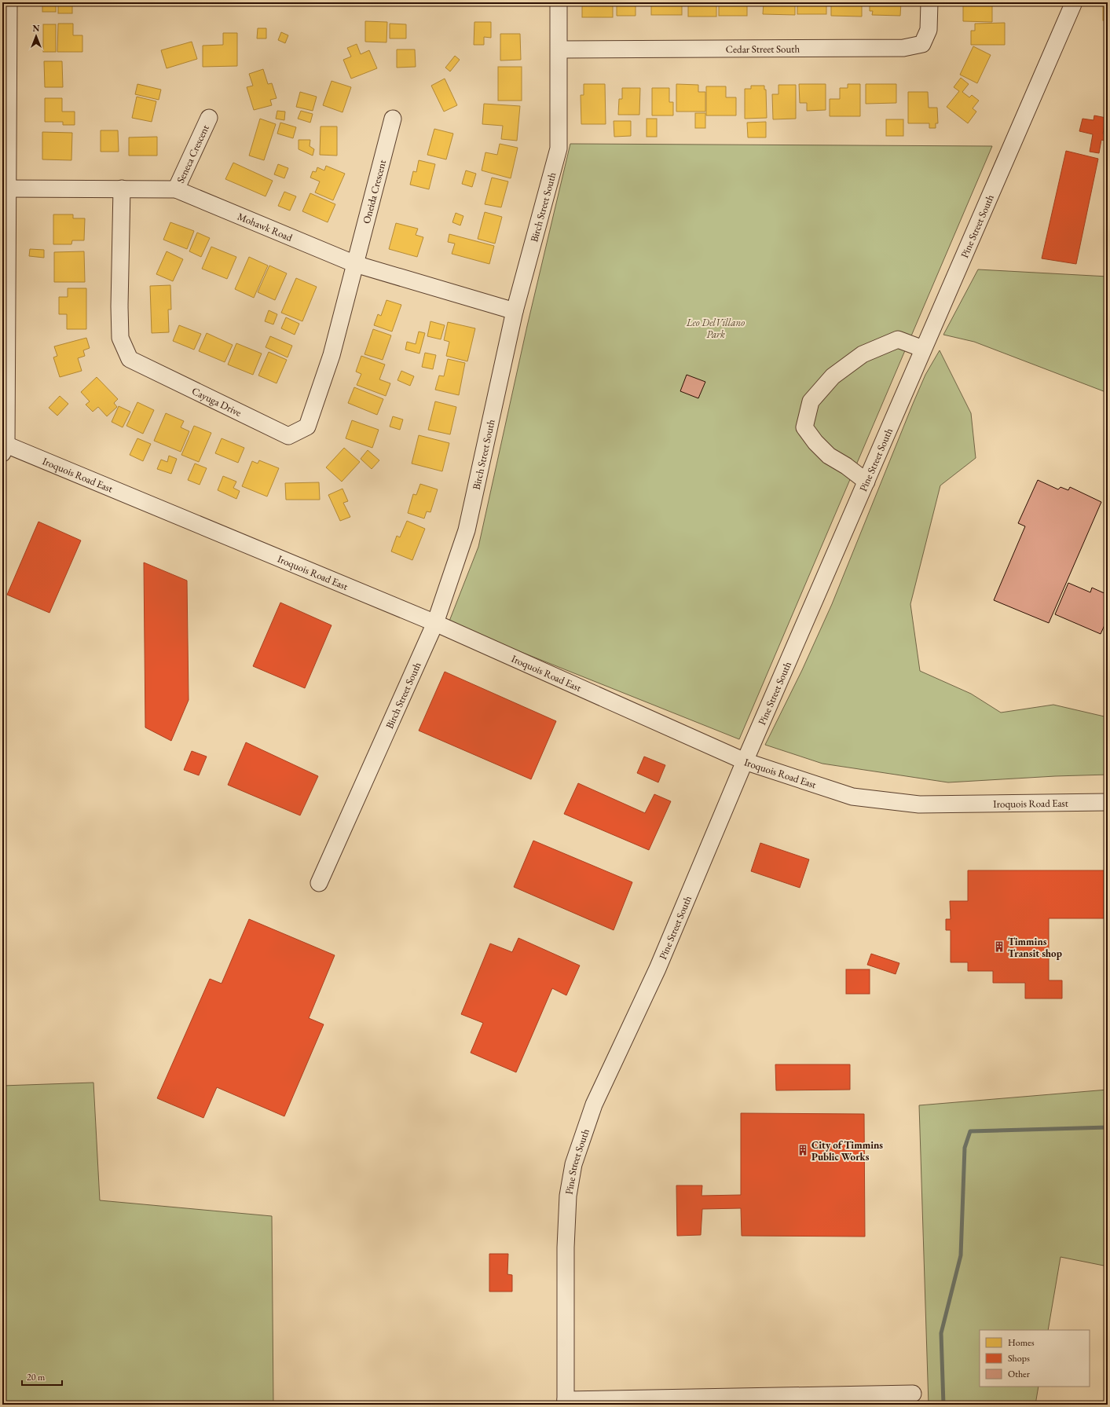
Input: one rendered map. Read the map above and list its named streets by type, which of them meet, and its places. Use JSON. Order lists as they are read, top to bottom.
{
  "streets": {
    "street": [
      "Cedar Street South",
      "Seneca Crescent",
      "Oneida Crescent",
      "Birch Street South",
      "Pine Street South",
      "Mohawk Road",
      "Cayuga Drive",
      "Iroquois Road East"
    ]
  },
  "crossings": [
    ["Cedar Street South", "Birch Street South"],
    ["Seneca Crescent", "Mohawk Road"],
    ["Oneida Crescent", "Mohawk Road"],
    ["Oneida Crescent", "Cayuga Drive"],
    ["Birch Street South", "Mohawk Road"],
    ["Birch Street South", "Iroquois Road East"],
    ["Pine Street South", "Iroquois Road East"],
    ["Mohawk Road", "Cayuga Drive"]
  ],
  "parks": ["Leo DelVillano Park"],
  "places": {
    "building": ["Timmins Transit shop", "City of Timmins Public Works"]
  },
  "legend": ["Homes", "Shops", "Other"],
  "scale_bar": "20 m",
  "north": "top"
}
